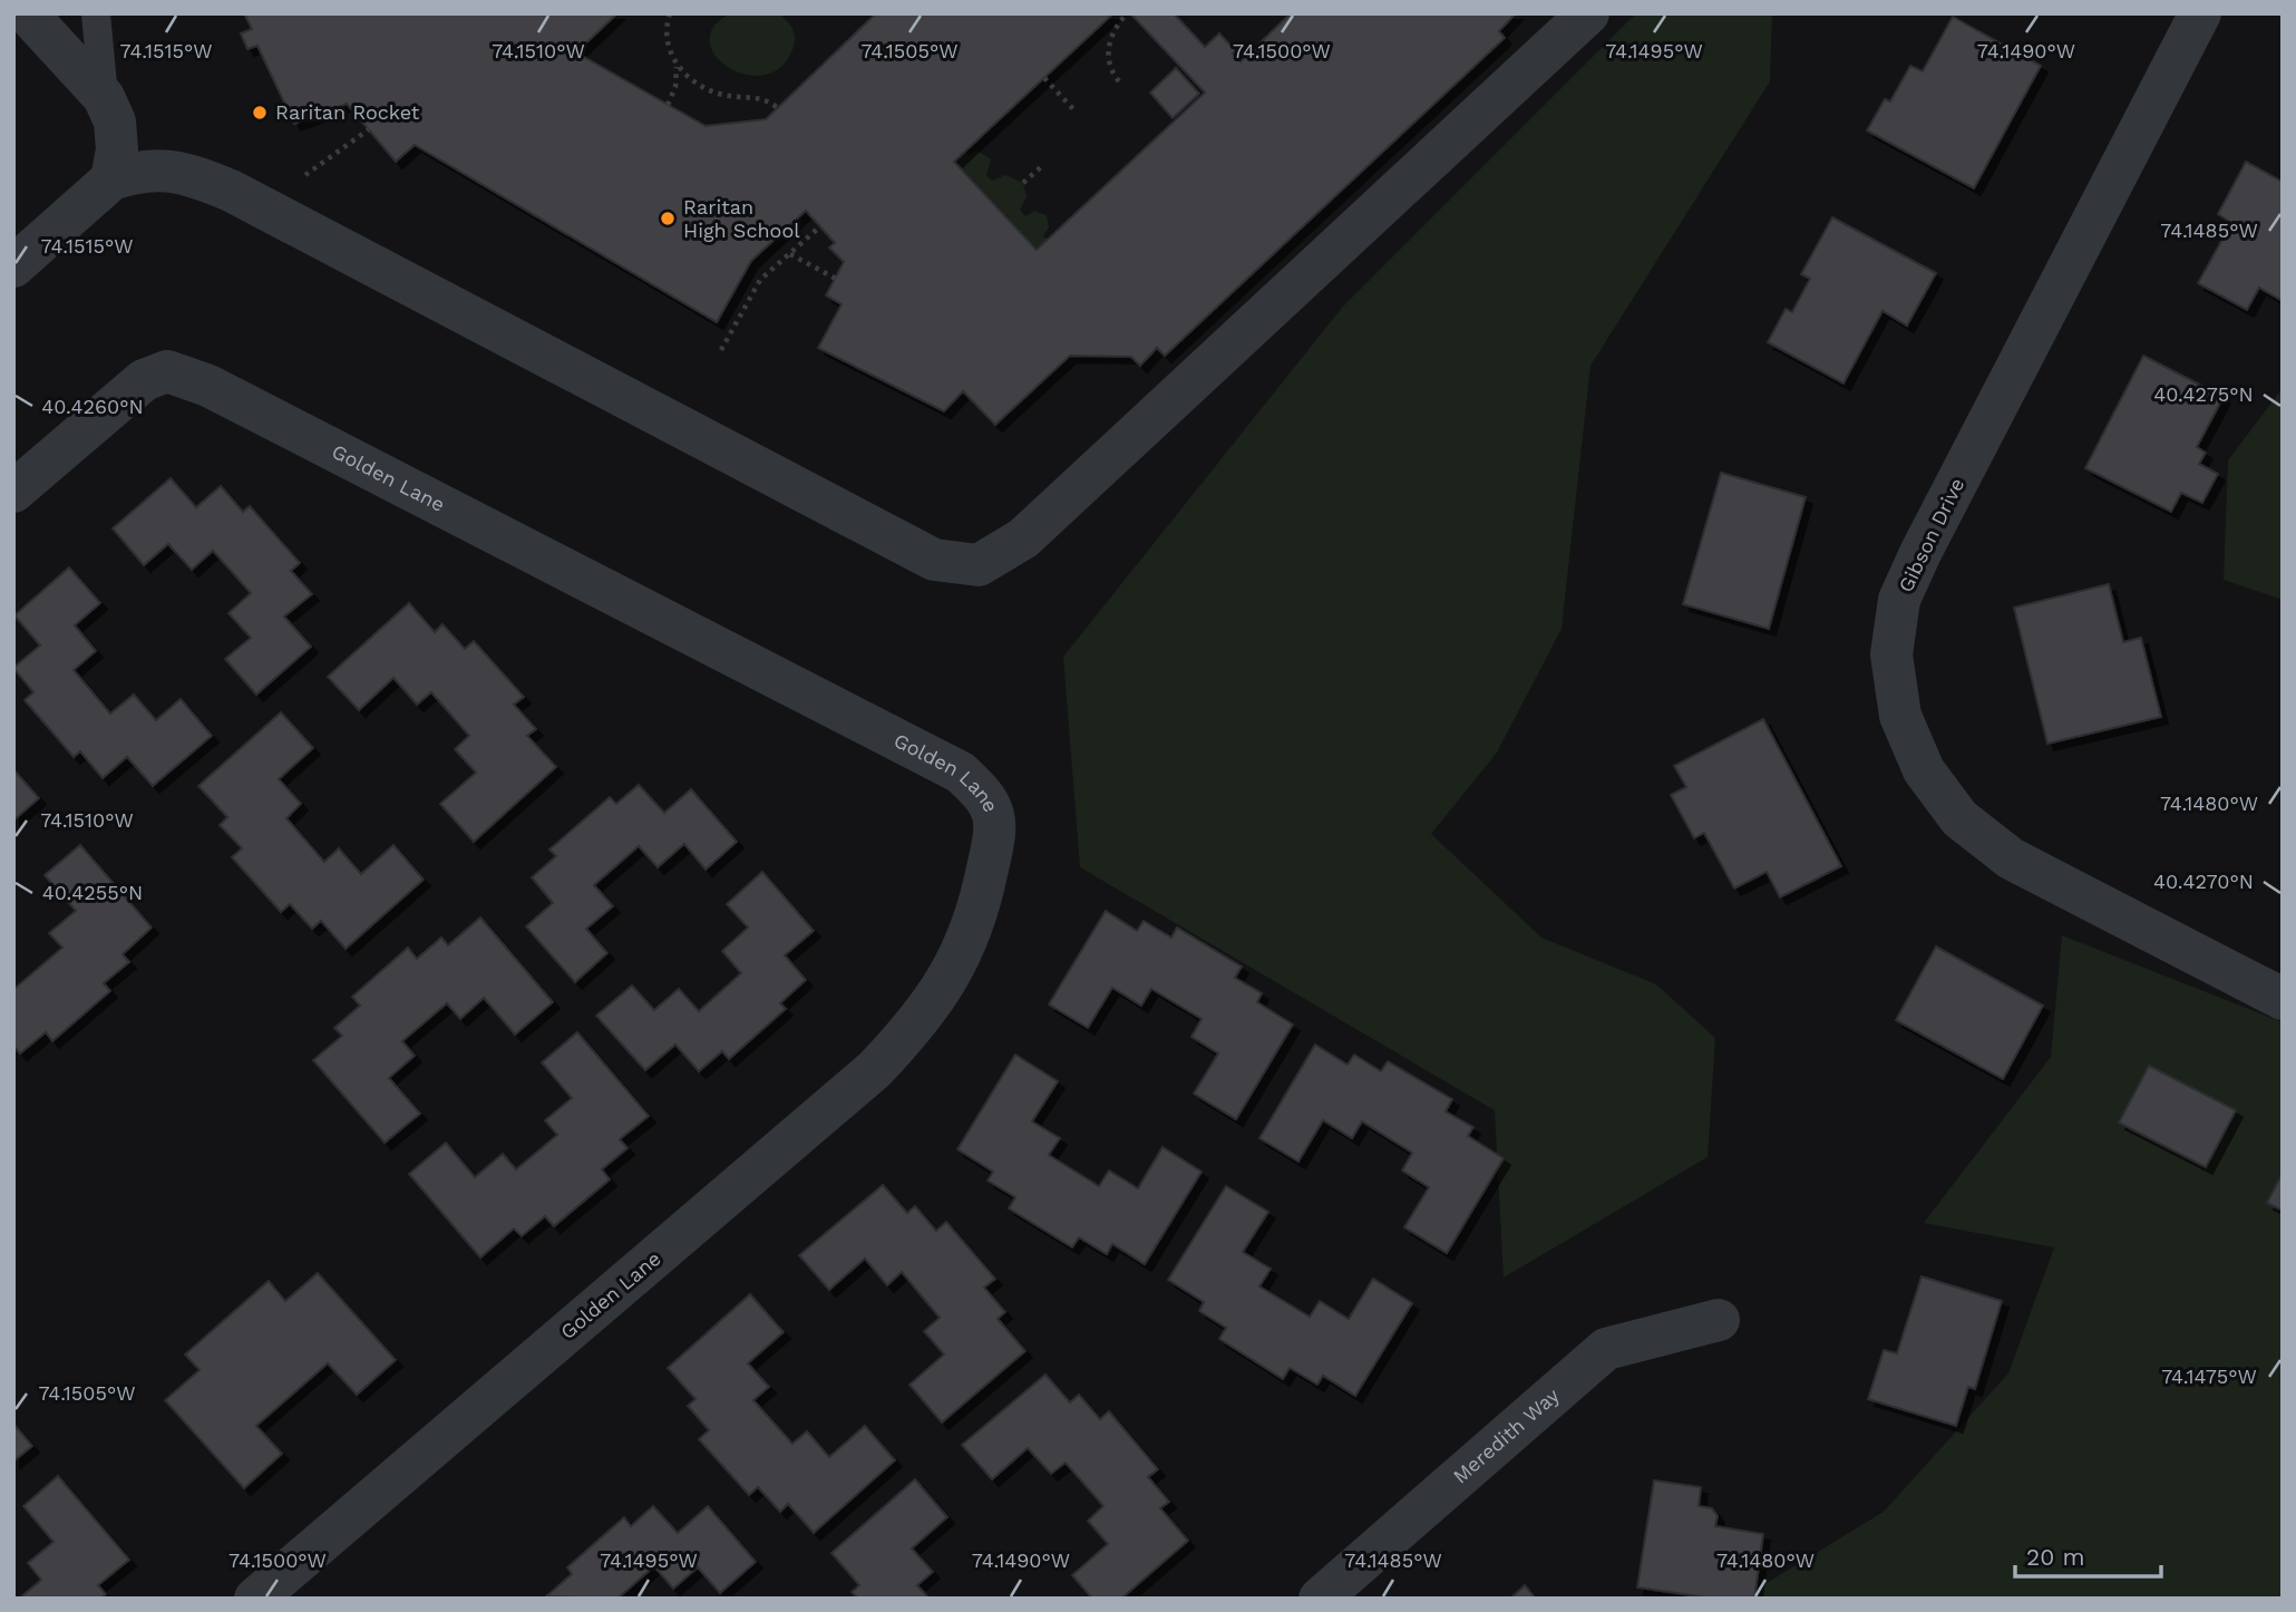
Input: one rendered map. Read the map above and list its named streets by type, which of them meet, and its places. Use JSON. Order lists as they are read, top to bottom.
{
  "streets": {
    "street": ["Golden Lane", "Gibson Drive", "Meredith Way"]
  },
  "places": ["Raritan Rocket", "Raritan High School"],
  "scale_bar": "20 m",
  "coordinates": [
    "74.1515°W",
    "74.1510°W",
    "74.1505°W",
    "74.1500°W",
    "74.1495°W",
    "74.1490°W",
    "74.1485°W",
    "40.4275°N",
    "40.4260°N",
    "74.1480°W",
    "40.4270°N",
    "40.4255°N",
    "74.1475°W"
  ]
}
